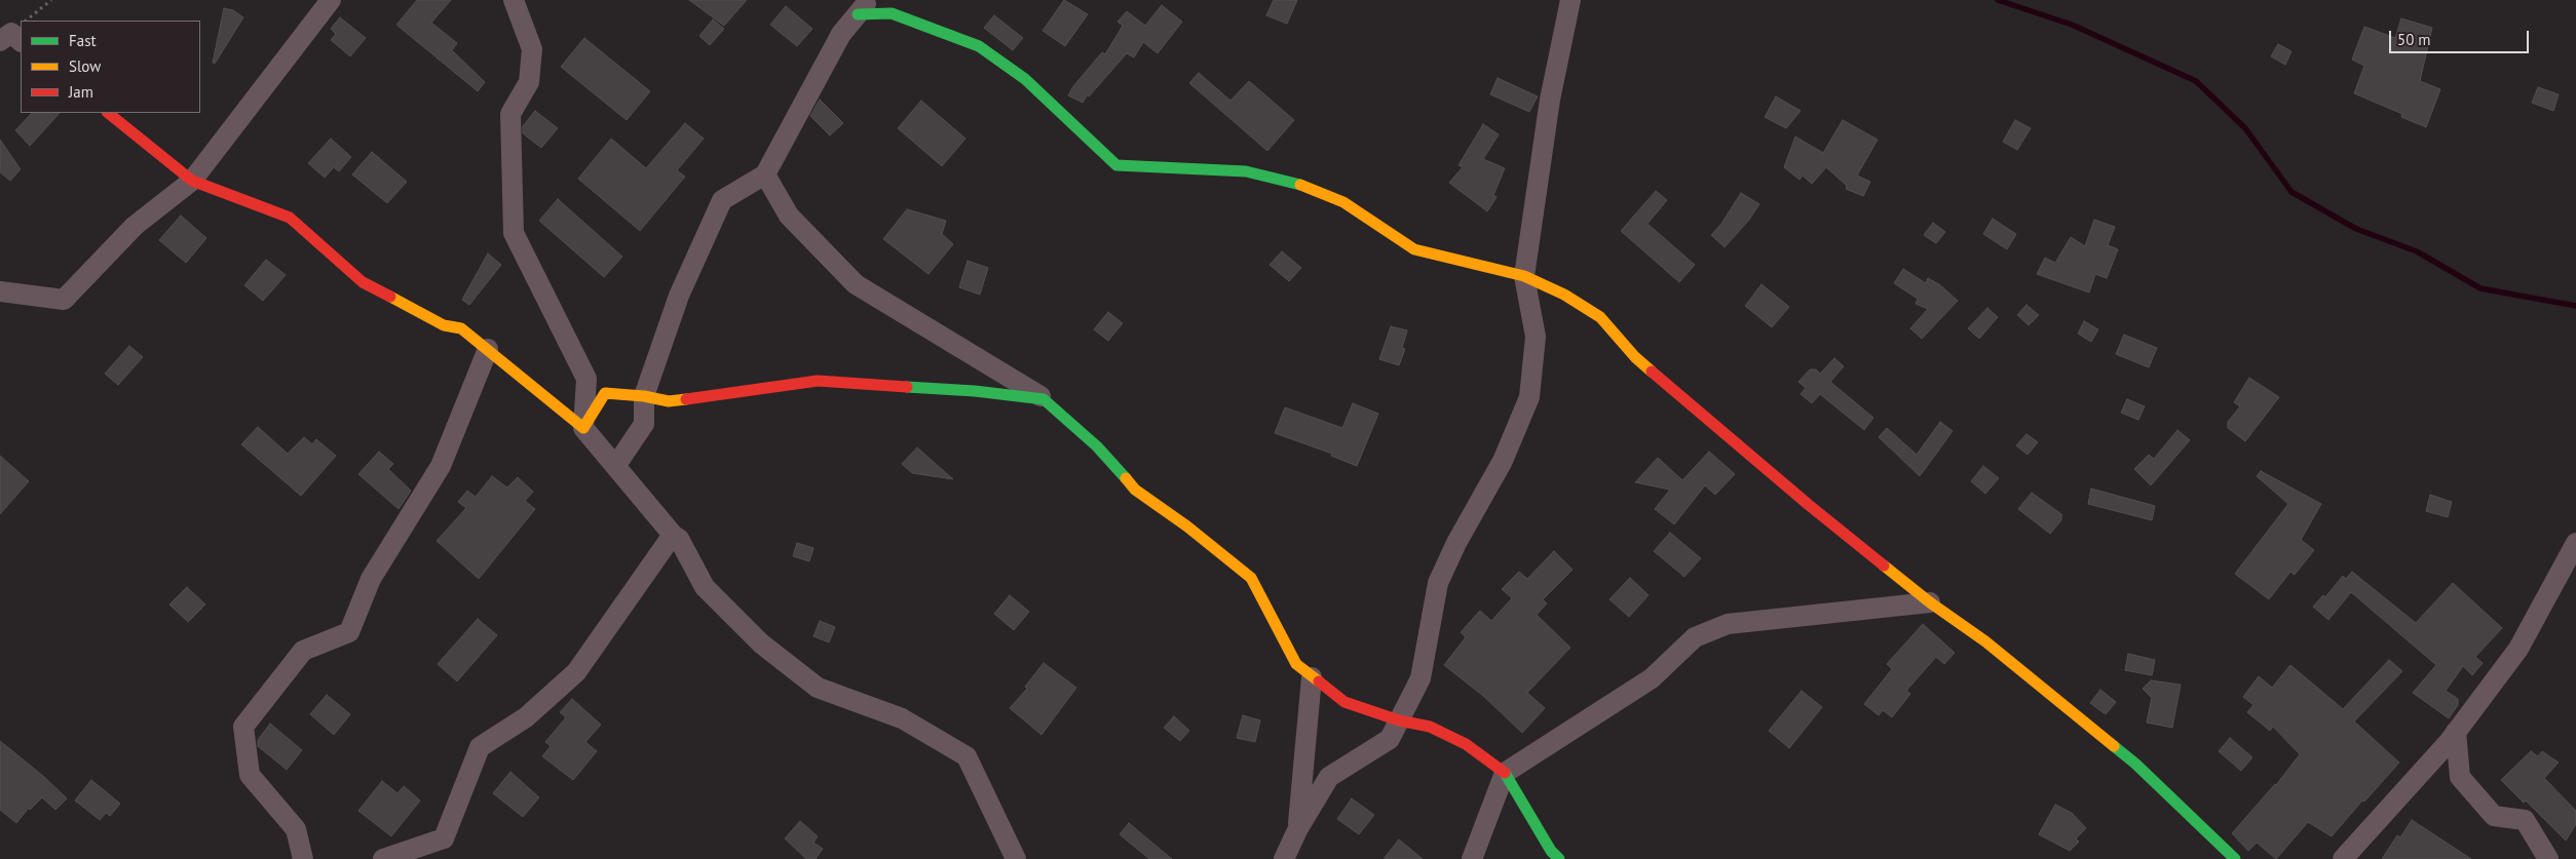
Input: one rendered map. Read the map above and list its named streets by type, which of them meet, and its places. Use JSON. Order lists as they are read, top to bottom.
{
  "legend": ["Fast", "Slow", "Jam"],
  "scale_bar": "50 m"
}
